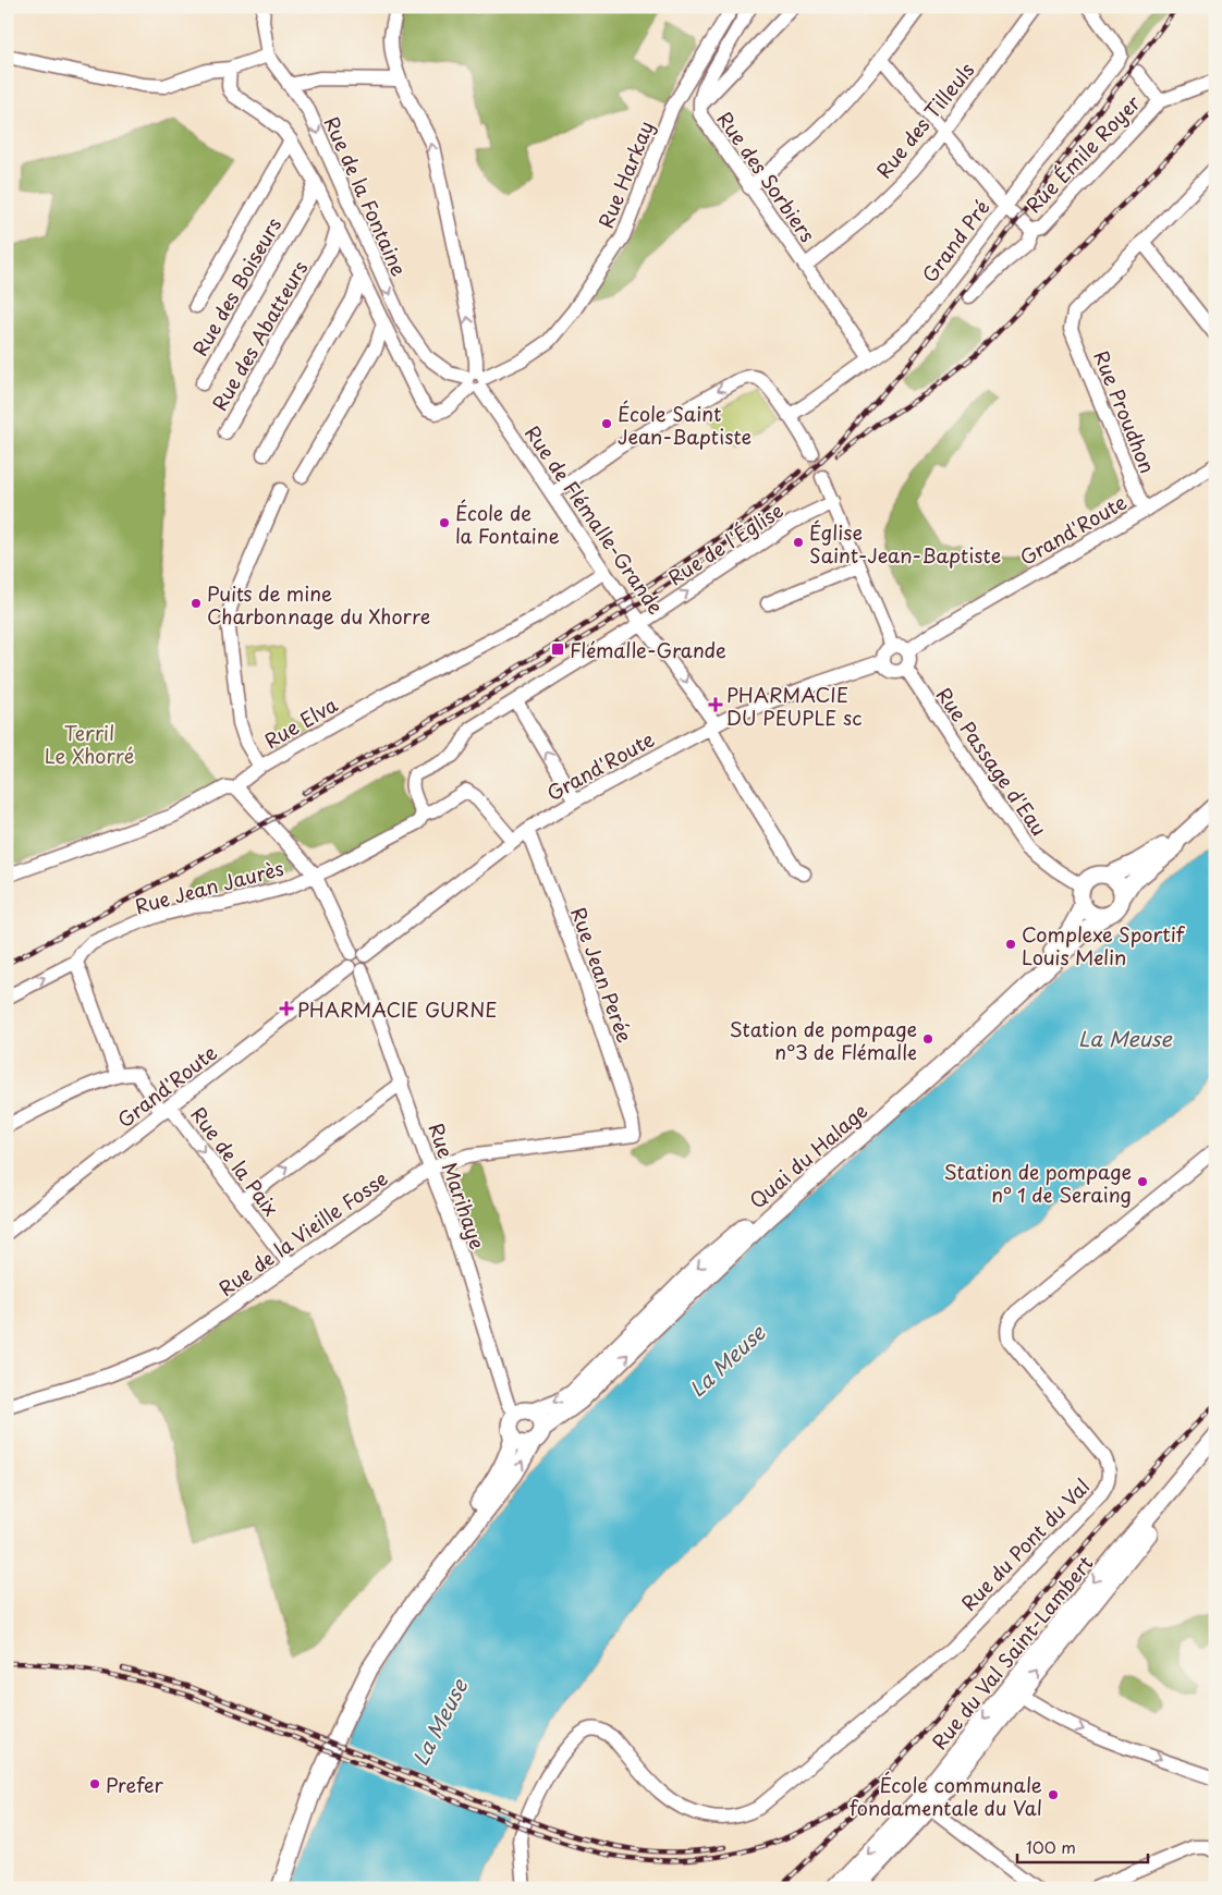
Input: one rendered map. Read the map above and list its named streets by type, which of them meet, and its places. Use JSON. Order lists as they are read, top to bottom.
{
  "streets": {
    "main road": ["Quai du Halage", "Rue du Val Saint-Lambert"],
    "street": [
      "Rue des Tilleuls",
      "Rue Émile Royer",
      "Rue Harkay",
      "Rue des Sorbiers",
      "Rue de la Fontaine",
      "Grand Pré",
      "Rue des Boiseurs",
      "Rue des Abatteurs",
      "Rue Proudhon",
      "Rue de Flémalle-Grande",
      "Grand'Route",
      "Rue de l'Église",
      "Rue Elva",
      "Rue Passage d'Eau",
      "Rue Jean Jaurès",
      "Rue Jean Perée",
      "Rue de la Paix",
      "Rue Marihaye",
      "Rue de la Vieille Fosse",
      "Rue du Pont du Val"
    ]
  },
  "crossings": [
    ["Rue des Tilleuls", "Rue des Sorbiers"],
    ["Rue Harkay", "Rue de la Fontaine"],
    ["Rue Harkay", "Rue de Flémalle-Grande"],
    ["Rue des Sorbiers", "Grand Pré"],
    ["Rue de la Fontaine", "Rue de Flémalle-Grande"],
    ["Rue Proudhon", "Grand'Route"],
    ["Rue de Flémalle-Grande", "Grand'Route"],
    ["Rue de Flémalle-Grande", "Rue de l'Église"],
    ["Rue de Flémalle-Grande", "Rue Elva"],
    ["Grand'Route", "Rue Passage d'Eau"],
    ["Grand'Route", "Rue Jean Jaurès"],
    ["Grand'Route", "Rue Jean Perée"],
    ["Grand'Route", "Rue de la Paix"],
    ["Grand'Route", "Rue Marihaye"],
    ["Rue Elva", "Rue Marihaye"],
    ["Rue Passage d'Eau", "Quai du Halage"],
    ["Rue Jean Jaurès", "Rue Marihaye"],
    ["Rue Jean Perée", "Rue de la Vieille Fosse"],
    ["Quai du Halage", "Rue Marihaye"],
    ["Rue de la Paix", "Rue de la Vieille Fosse"],
    ["Rue Marihaye", "Rue de la Vieille Fosse"]
  ],
  "one_way": ["Rue de la Paix"],
  "water": ["La Meuse"],
  "parks": ["Terril Le Xhorré"],
  "places": {
    "other": [
      "École Saint Jean-Baptiste",
      "École de la Fontaine",
      "Église Saint-Jean-Baptiste",
      "Puits de mine Charbonnage du Xhorre",
      "Complexe Sportif Louis Melin",
      "Station de pompage n°3 de Flémalle",
      "Station de pompage n° 1 de Seraing",
      "Prefer",
      "École communale fondamentale du Val"
    ],
    "transit": ["Flémalle-Grande"],
    "health": ["PHARMACIE DU PEUPLE sc", "PHARMACIE GURNE"]
  },
  "scale_bar": "100 m"
}
